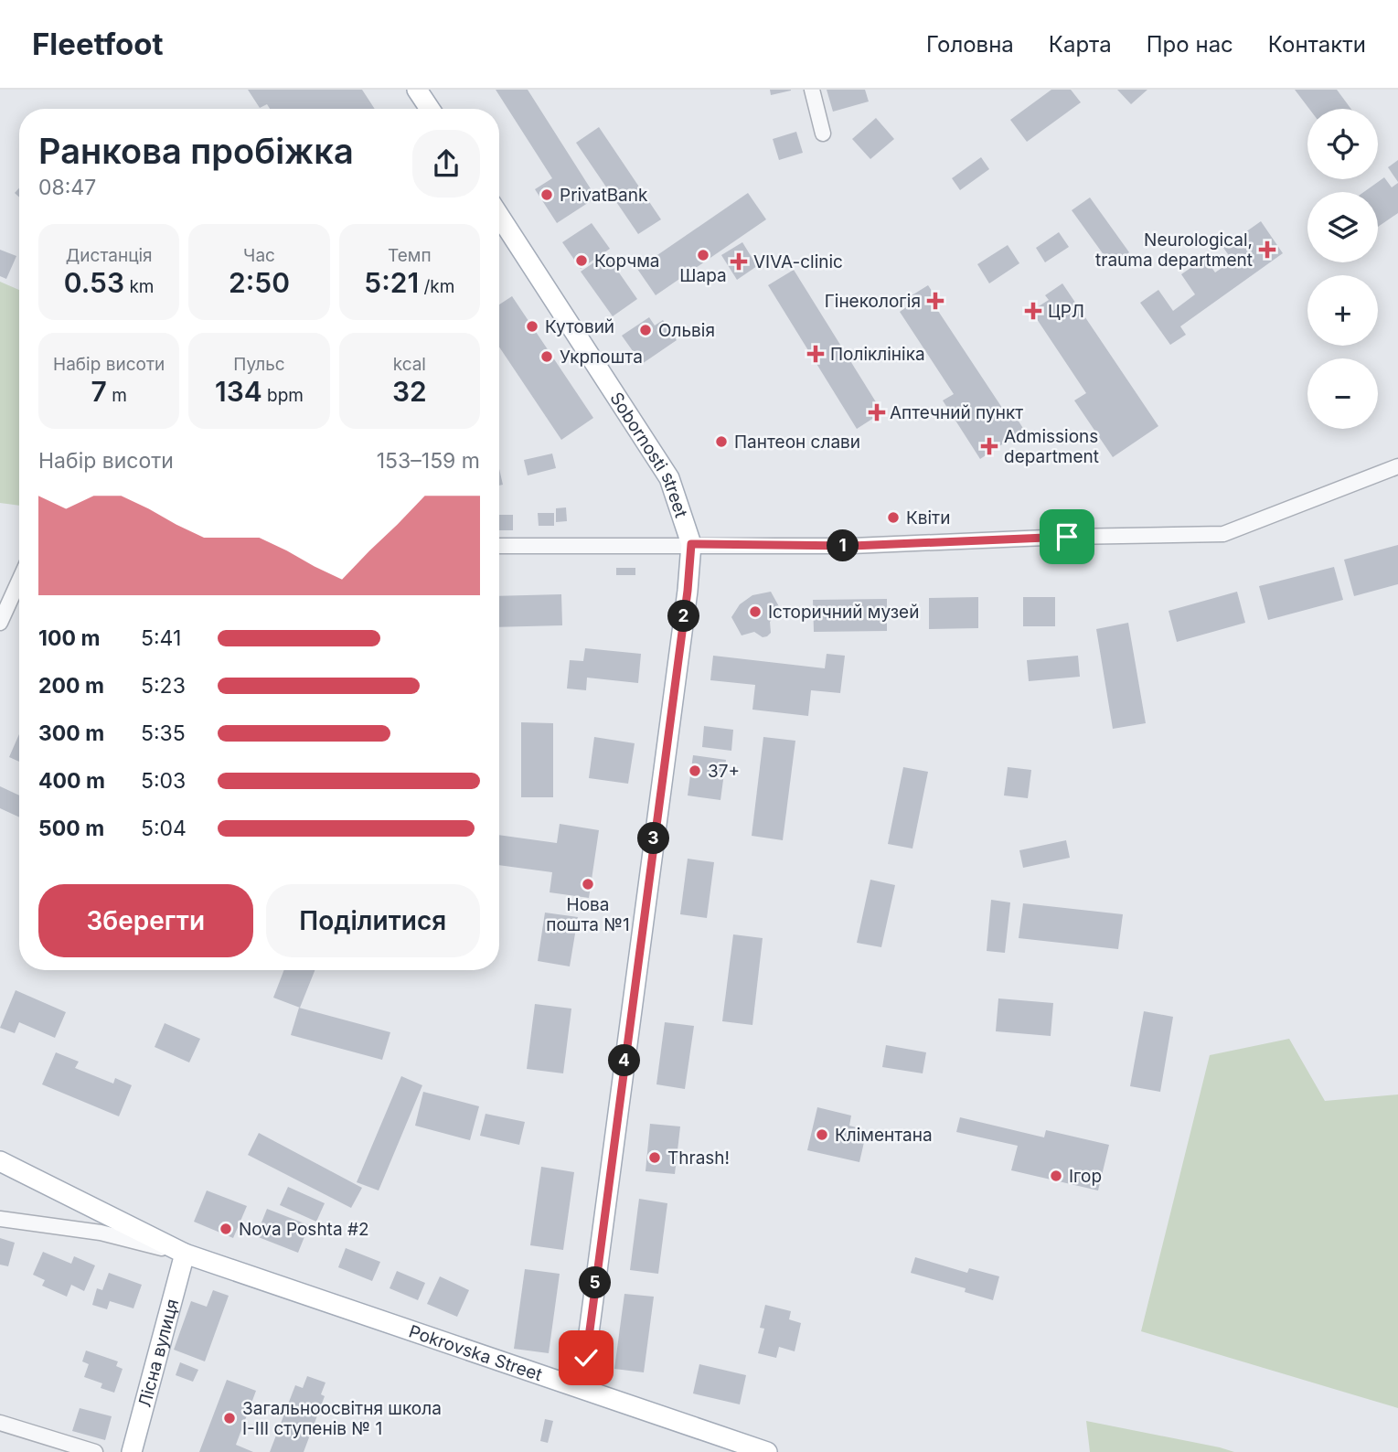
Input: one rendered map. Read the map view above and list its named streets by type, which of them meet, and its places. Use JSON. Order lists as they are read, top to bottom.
{
  "streets": {
    "main road": ["Sobornosti street", "Лісна вулиця", "Pokrovska Street"]
  },
  "crossings": [
    ["Sobornosti street", "Pokrovska Street"],
    ["Лісна вулиця", "Pokrovska Street"]
  ],
  "places": {
    "other": [
      "PrivatBank",
      "Шара",
      "Корчма",
      "Кутовий",
      "Ольвія",
      "Укрпошта",
      "Пантеон слави",
      "Квіти",
      "Історичний музей",
      "37+",
      "Нова пошта №1",
      "Кліментана",
      "Thrash!",
      "Ігор",
      "Nova Poshta #2",
      "Загальноосвітня школа І-ІІІ ступенів № 1"
    ],
    "health": [
      "Neurological, trauma department",
      "VIVA-clinic",
      "Гінекологія",
      "ЦРЛ",
      "Поліклініка",
      "Аптечний пункт",
      "Admissions department"
    ]
  },
  "page": {
    "header": "Fleetfoot",
    "nav": [
      "Головна",
      "Карта",
      "Про нас",
      "Контакти"
    ],
    "map_buttons": ["+", "−"],
    "heading": ["Ранкова пробіжка", "08:47"],
    "stats": [
      ["Дистанція", "0.53 km"],
      ["Час", "2:50"],
      ["Темп", "5:21 /km"],
      ["Набір висоти", "7 m"],
      ["Пульс", "134 bpm"],
      ["kcal", "32"]
    ],
    "chart": ["Набір висоти", "153–159 m"],
    "pins": [
      "1",
      "2",
      "3",
      "4",
      "5"
    ],
    "list": [
      {
        "name": "100 m",
        "note": "5:41"
      },
      {
        "name": "200 m",
        "note": "5:23"
      },
      {
        "name": "300 m",
        "note": "5:35"
      },
      {
        "name": "400 m",
        "note": "5:03"
      },
      {
        "name": "500 m",
        "note": "5:04"
      }
    ],
    "buttons": ["Зберегти", "Поділитися"]
  }
}
